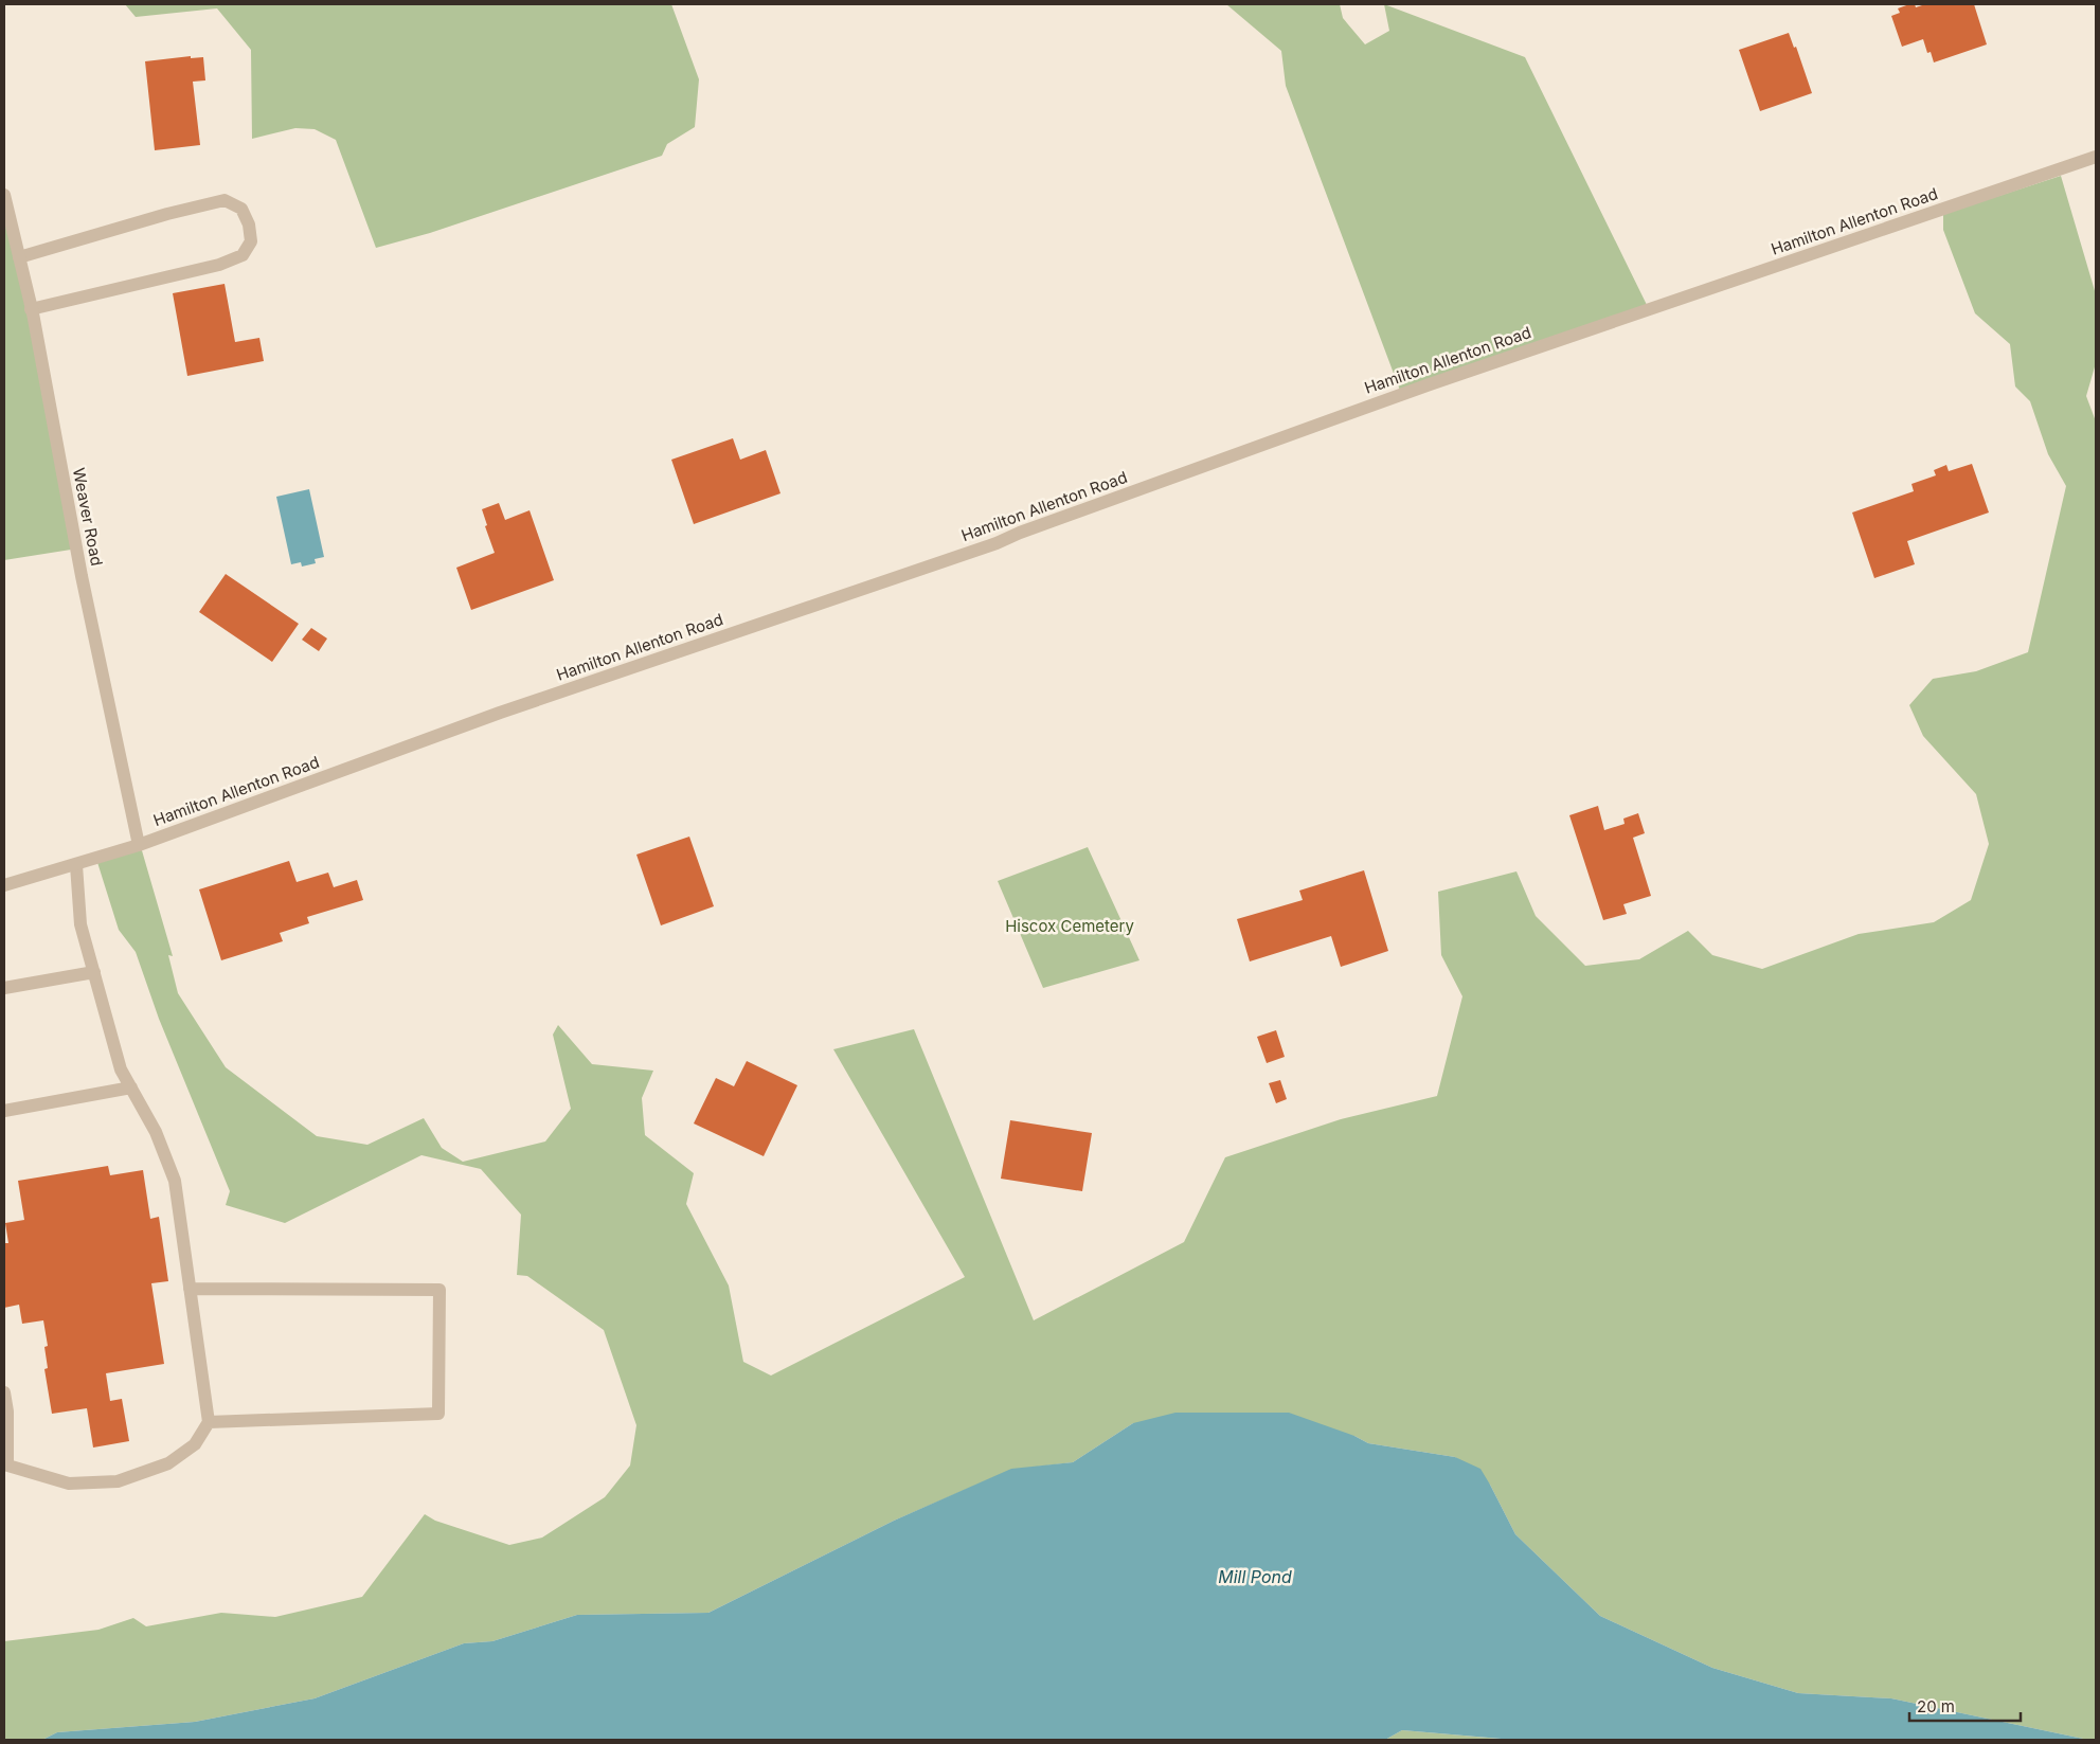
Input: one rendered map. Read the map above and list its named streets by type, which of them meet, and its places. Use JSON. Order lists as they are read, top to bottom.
{
  "streets": {
    "street": ["Hamilton Allenton Road", "Weaver Road"]
  },
  "crossings": [
    ["Hamilton Allenton Road", "Weaver Road"]
  ],
  "water": ["Mill Pond"],
  "parks": ["Hiscox Cemetery"],
  "scale_bar": "20 m"
}
